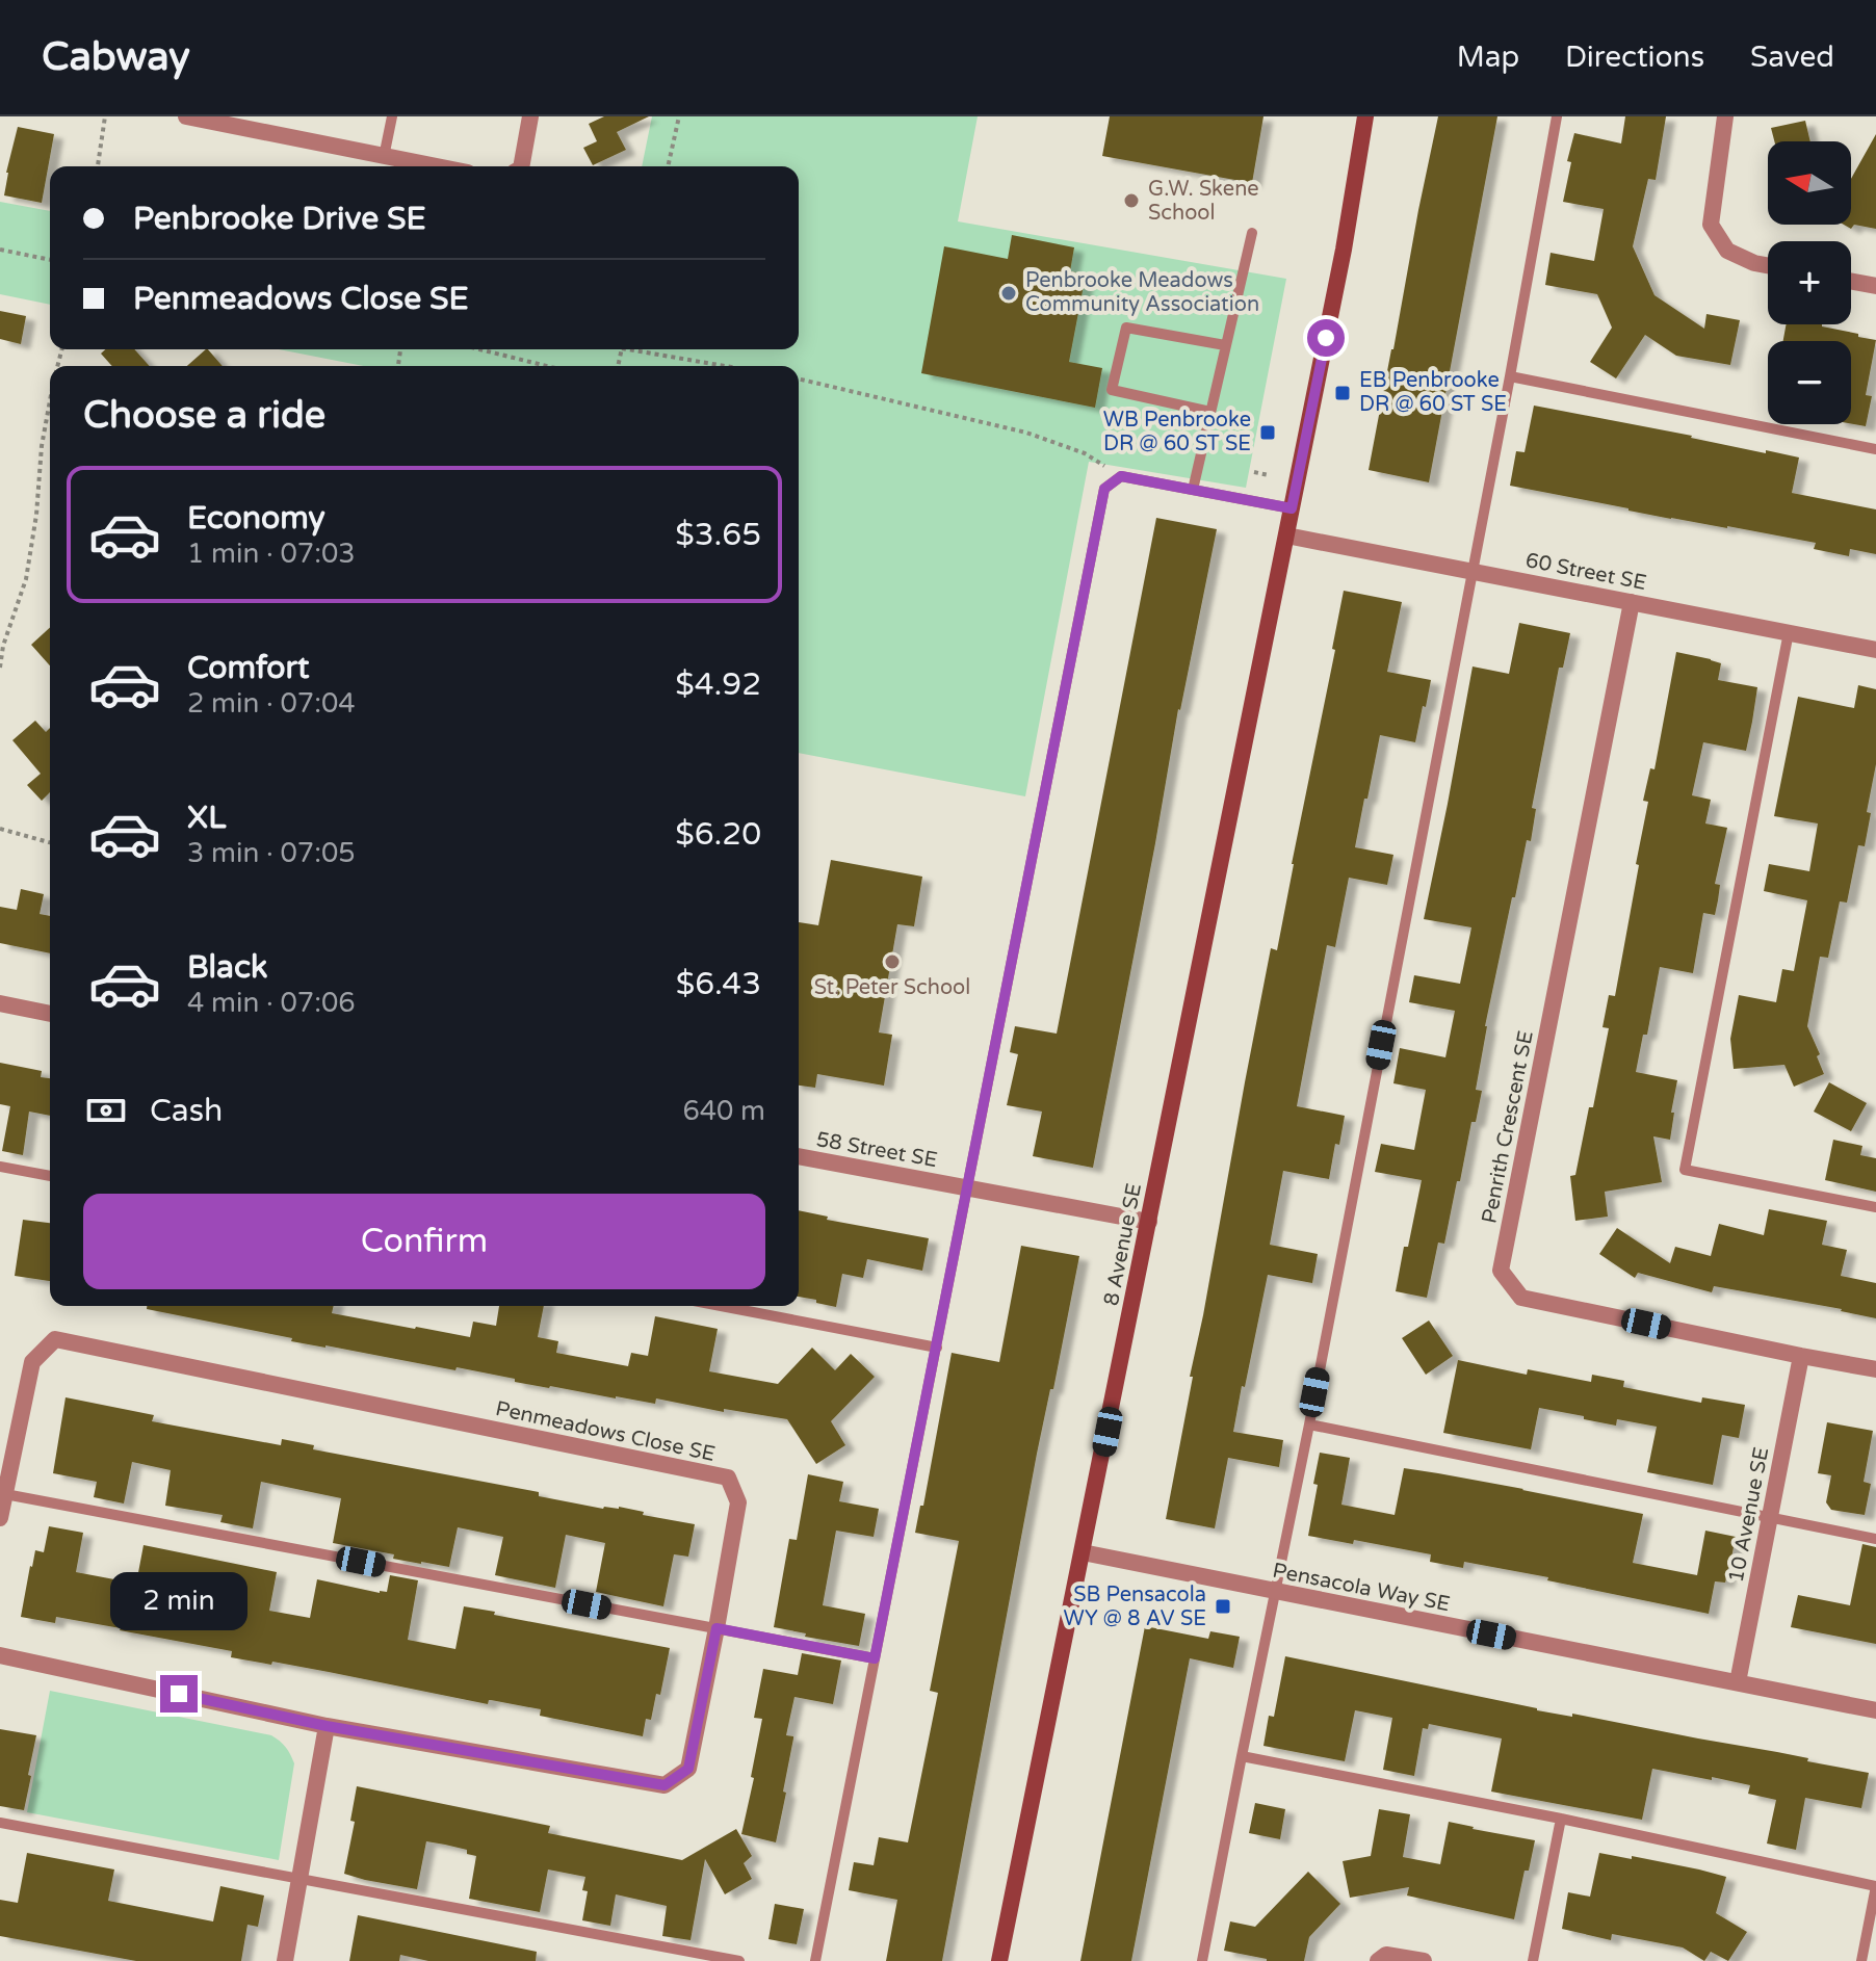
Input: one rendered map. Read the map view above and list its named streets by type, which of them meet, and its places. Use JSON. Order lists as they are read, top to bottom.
{
  "streets": {
    "street": [
      "60 Street SE",
      "Penrith Crescent SE",
      "58 Street SE",
      "8 Avenue SE",
      "Penmeadows Close SE",
      "10 Avenue SE",
      "Pensacola Way SE"
    ]
  },
  "crossings": [
    ["60 Street SE", "Penrith Crescent SE"],
    ["60 Street SE", "8 Avenue SE"],
    ["Penrith Crescent SE", "10 Avenue SE"],
    ["58 Street SE", "8 Avenue SE"],
    ["8 Avenue SE", "Pensacola Way SE"],
    ["10 Avenue SE", "Pensacola Way SE"]
  ],
  "places": {
    "other": ["G.W. Skene School", "Penbrooke Meadows Community Association", "St. Peter School"],
    "transit": ["EB Penbrooke DR @ 60 ST SE", "WB Penbrooke DR @ 60 ST SE", "SB Pensacola WY @ 8 AV SE"]
  },
  "north": "left",
  "page": {
    "header": "Cabway",
    "nav": ["Map", "Directions", "Saved"],
    "map_buttons": ["+", "−"],
    "banner": ["Penbrooke Drive SE", "Penmeadows Close SE"],
    "heading": "Choose a ride",
    "list": [
      {
        "name": "Economy",
        "note": "1 min · 07:03",
        "value": "$3.65"
      },
      {
        "name": "Comfort",
        "note": "2 min · 07:04",
        "value": "$4.92"
      },
      {
        "name": "XL",
        "note": "3 min · 07:05",
        "value": "$6.20"
      },
      {
        "name": "Black",
        "note": "4 min · 07:06",
        "value": "$6.43"
      }
    ],
    "pay": ["Cash", "640 m"],
    "buttons": "Confirm",
    "bubble": "2 min"
  }
}
